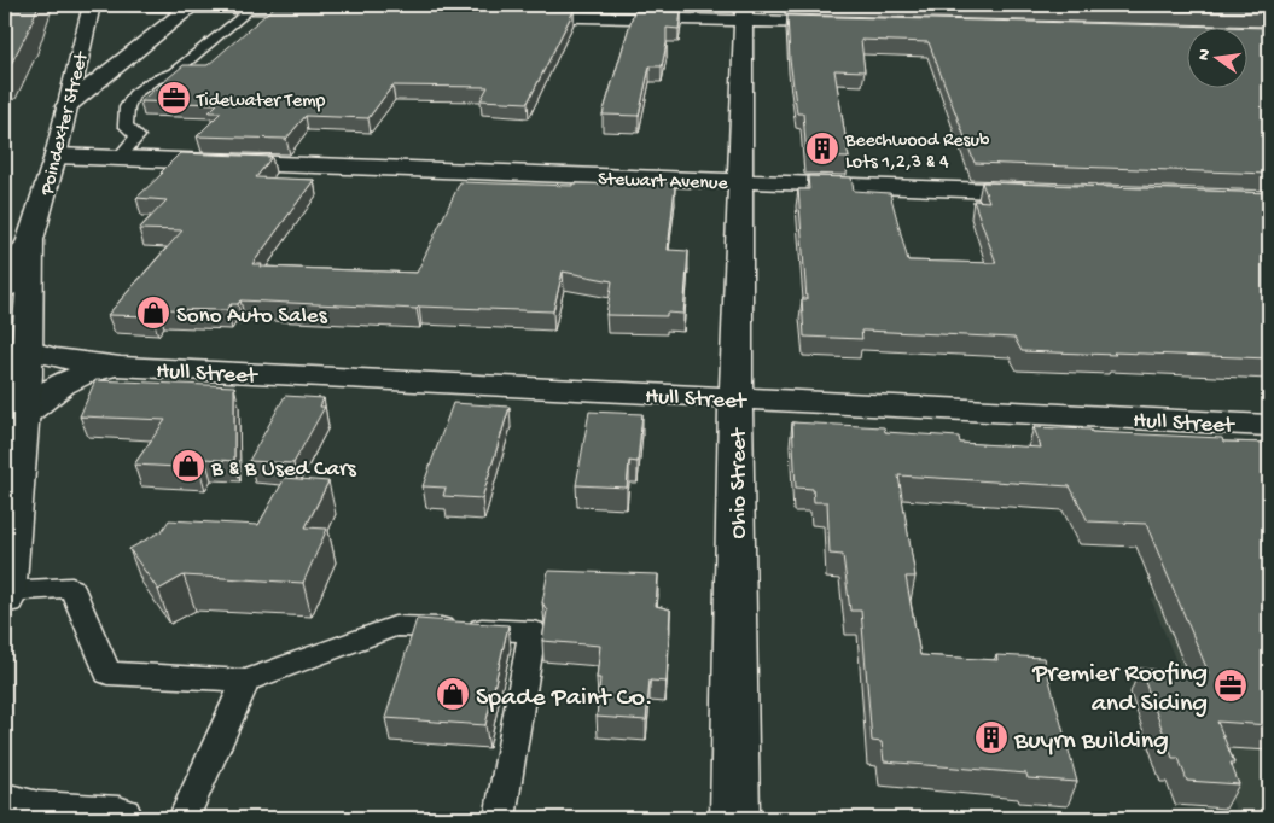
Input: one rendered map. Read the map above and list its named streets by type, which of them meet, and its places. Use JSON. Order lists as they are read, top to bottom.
{
  "streets": {
    "street": [
      "Poindexter Street",
      "Stewart Avenue",
      "Hull Street",
      "Ohio Street"
    ]
  },
  "crossings": [
    ["Poindexter Street", "Stewart Avenue"],
    ["Poindexter Street", "Hull Street"],
    ["Stewart Avenue", "Ohio Street"],
    ["Hull Street", "Ohio Street"]
  ],
  "places": {
    "office": ["Tidewater Temp", "Premier Roofing and Siding"],
    "building": ["Beechwood Resub Lots 1,2,3 & 4", "Buyrn Building"],
    "shop": ["Sono Auto Sales", "B & B Used Cars", "Spade Paint Co."]
  },
  "north": "left"
}
